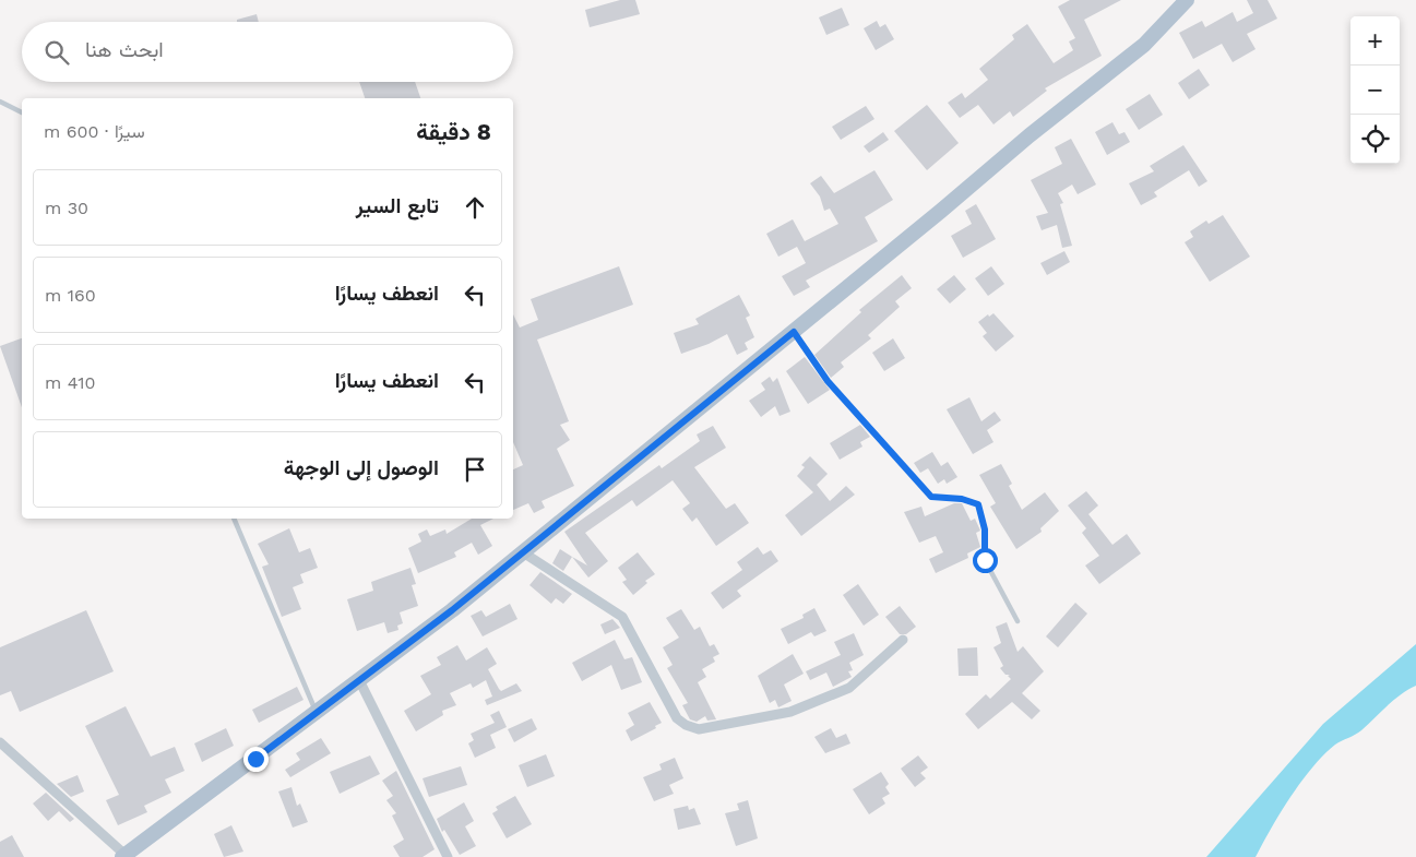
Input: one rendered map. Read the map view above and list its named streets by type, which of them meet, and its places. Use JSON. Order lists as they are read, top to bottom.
{
  "page": {
    "map_buttons": ["+", "−"],
    "search": "ابحث هنا",
    "heading": ["8 دقيقة", "سيرًا · 600 m"],
    "list": [
      ["تابع السير", "30 m"],
      ["انعطف يسارًا", "160 m"],
      ["انعطف يسارًا", "410 m"],
      "الوصول إلى الوجهة"
    ]
  }
}
